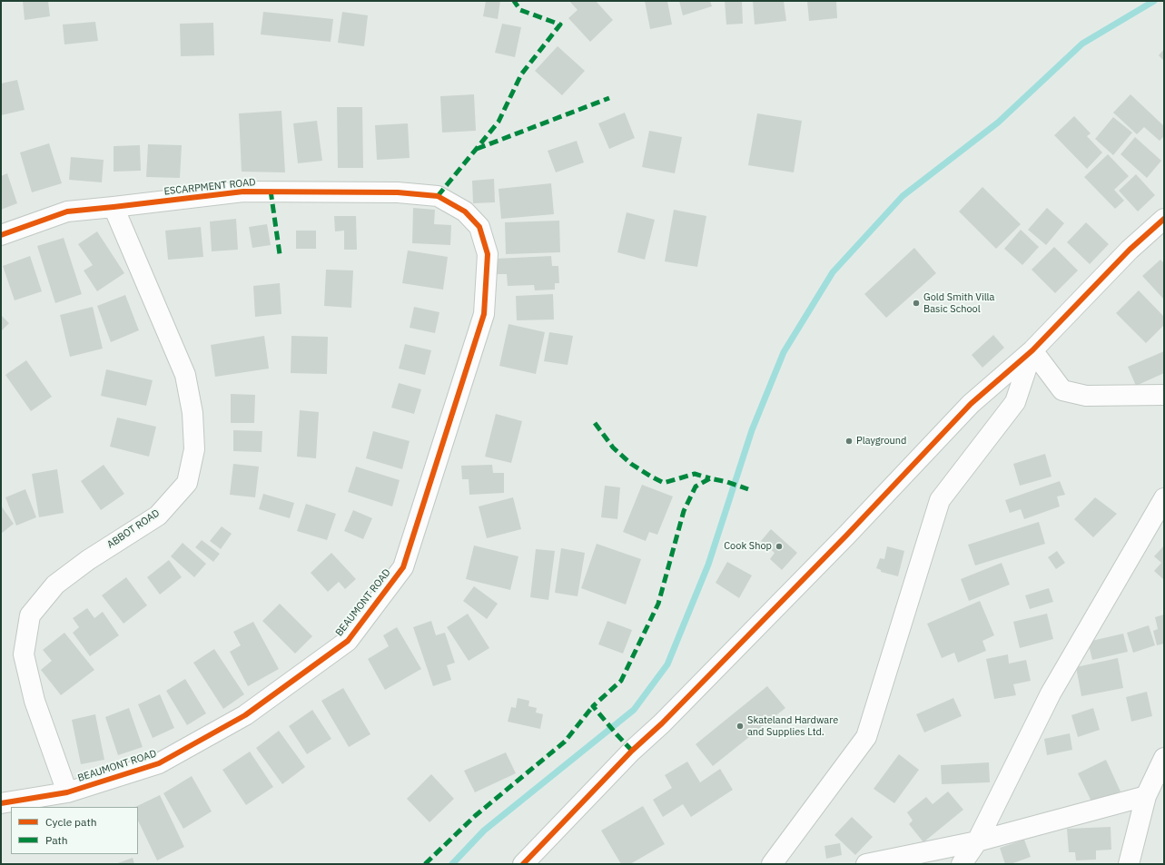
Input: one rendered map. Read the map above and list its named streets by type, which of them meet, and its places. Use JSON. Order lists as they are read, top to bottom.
{
  "streets": {
    "street": ["ESCARPMENT ROAD", "ABBOT ROAD", "BEAUMONT ROAD"]
  },
  "crossings": [
    ["ESCARPMENT ROAD", "ABBOT ROAD"],
    ["ESCARPMENT ROAD", "BEAUMONT ROAD"],
    ["ABBOT ROAD", "BEAUMONT ROAD"]
  ],
  "places": [
    "Gold Smith Villa Basic School",
    "Playground",
    "Cook Shop",
    "Skateland Hardware and Supplies Ltd."
  ],
  "legend": ["Cycle path", "Path"]
}
